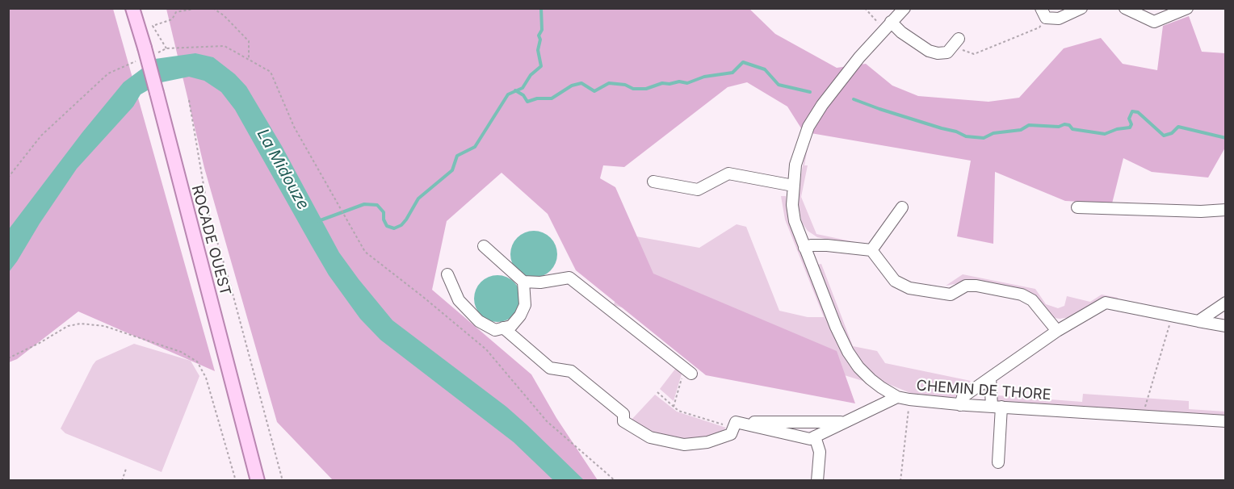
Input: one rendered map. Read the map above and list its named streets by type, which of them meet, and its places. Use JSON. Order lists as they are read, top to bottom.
{
  "streets": {
    "main road": ["ROCADE OUEST"],
    "street": ["CHEMIN DE THORE"]
  },
  "water": ["La Midouze"]
}
